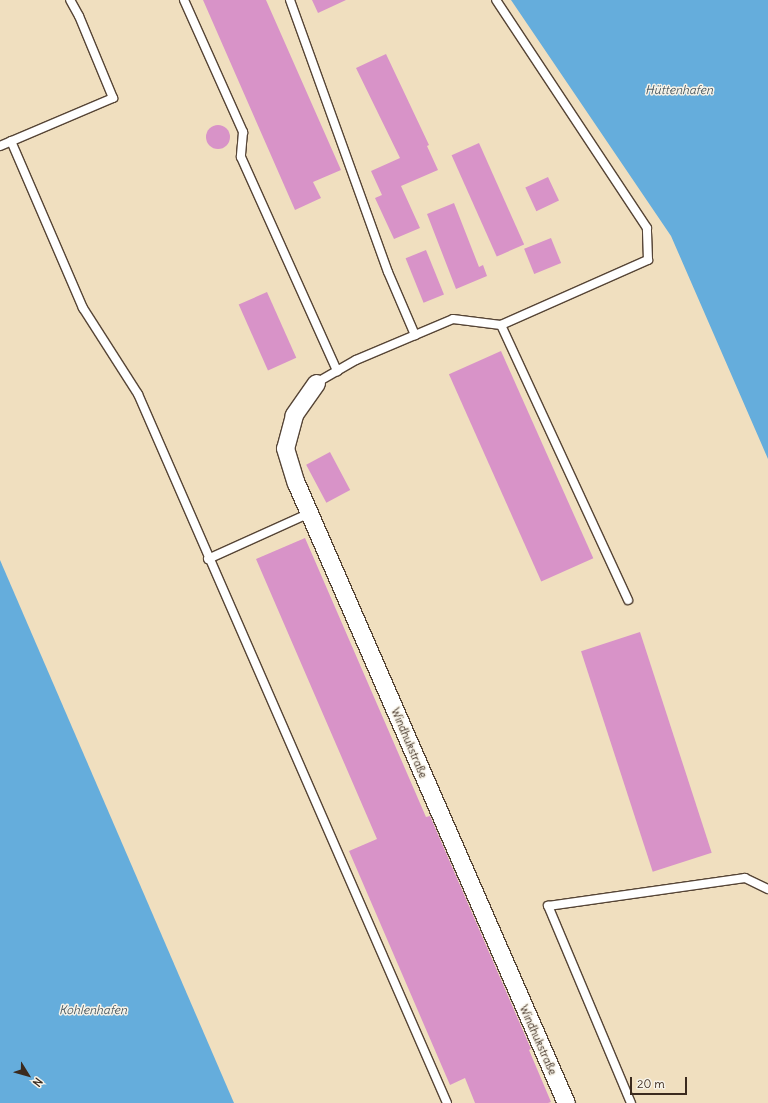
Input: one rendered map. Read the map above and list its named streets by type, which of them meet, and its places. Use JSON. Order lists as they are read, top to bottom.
{
  "streets": {
    "street": ["Windhukstraße"]
  },
  "water": ["Hüttenhafen", "Kohlenhafen"],
  "scale_bar": "20 m",
  "north": "bottom right"
}
